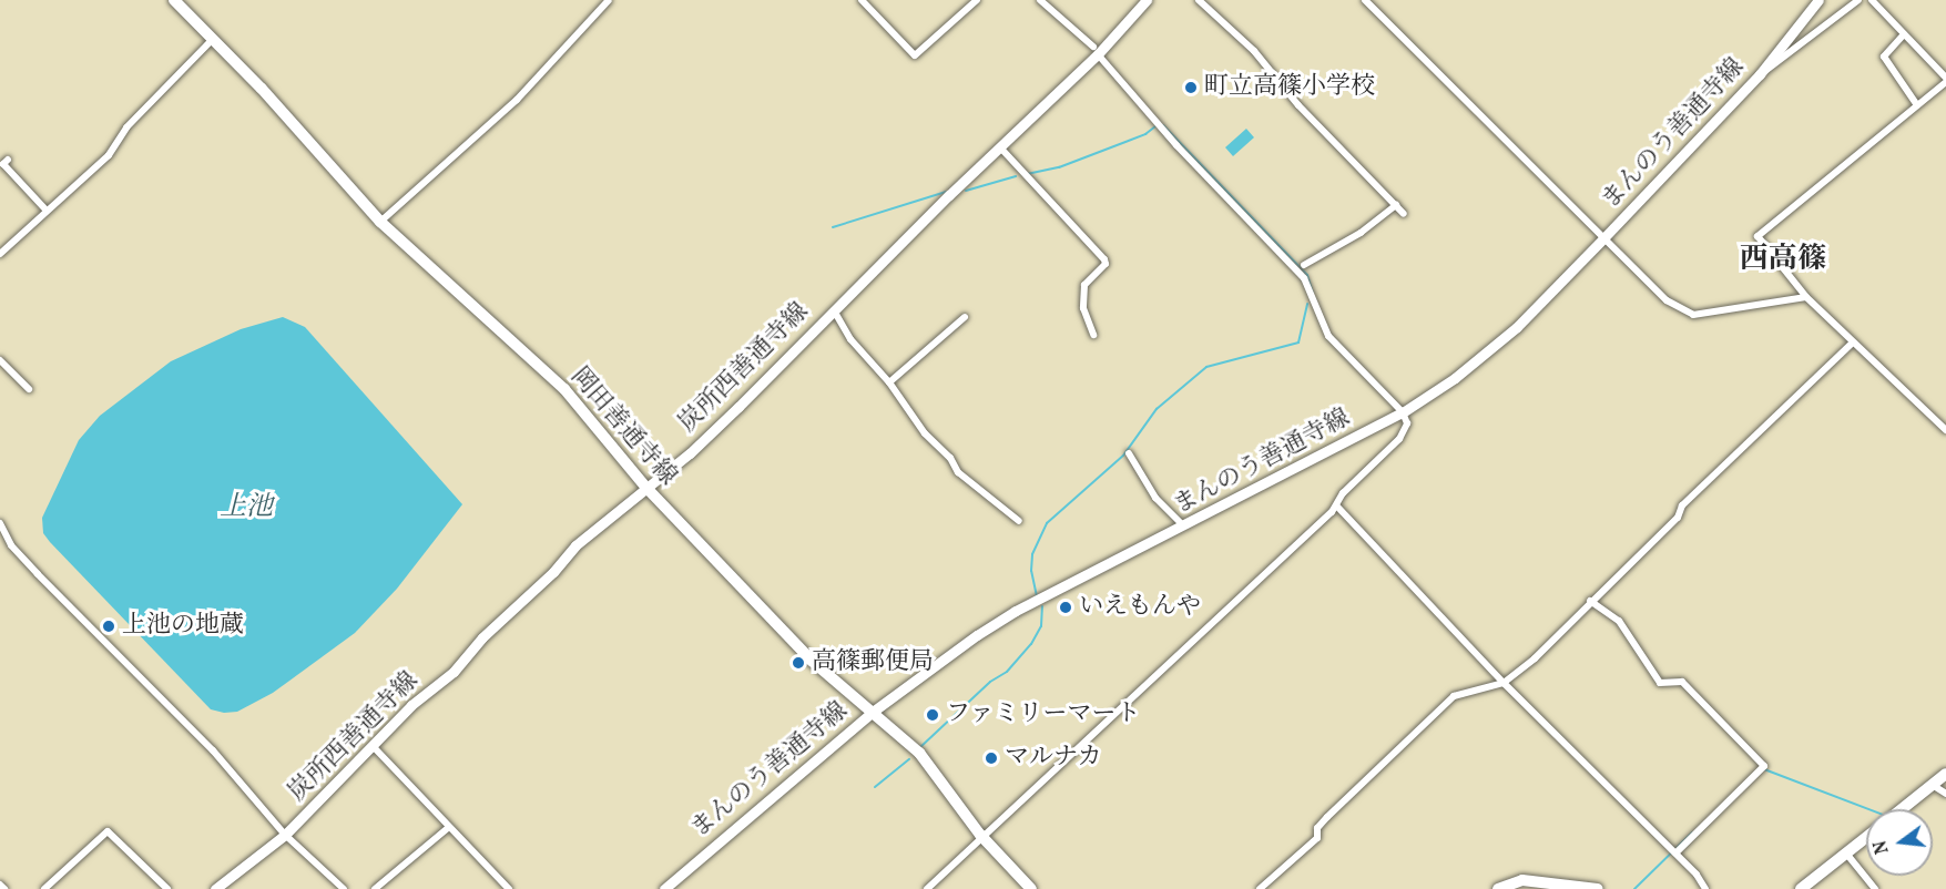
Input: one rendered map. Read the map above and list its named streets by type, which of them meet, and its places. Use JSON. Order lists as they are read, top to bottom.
{
  "streets": {
    "main road": ["まんのう善通寺線", "炭所西善通寺線", "岡田善通寺線"]
  },
  "crossings": [
    ["まんのう善通寺線", "岡田善通寺線"],
    ["炭所西善通寺線", "岡田善通寺線"]
  ],
  "districts": ["西高篠"],
  "water": ["上池"],
  "places": [
    "町立高篠小学校",
    "いえもんや",
    "上池の地蔵",
    "高篠郵便局",
    "ファミリーマート",
    "マルナカ"
  ],
  "north": "left"
}
